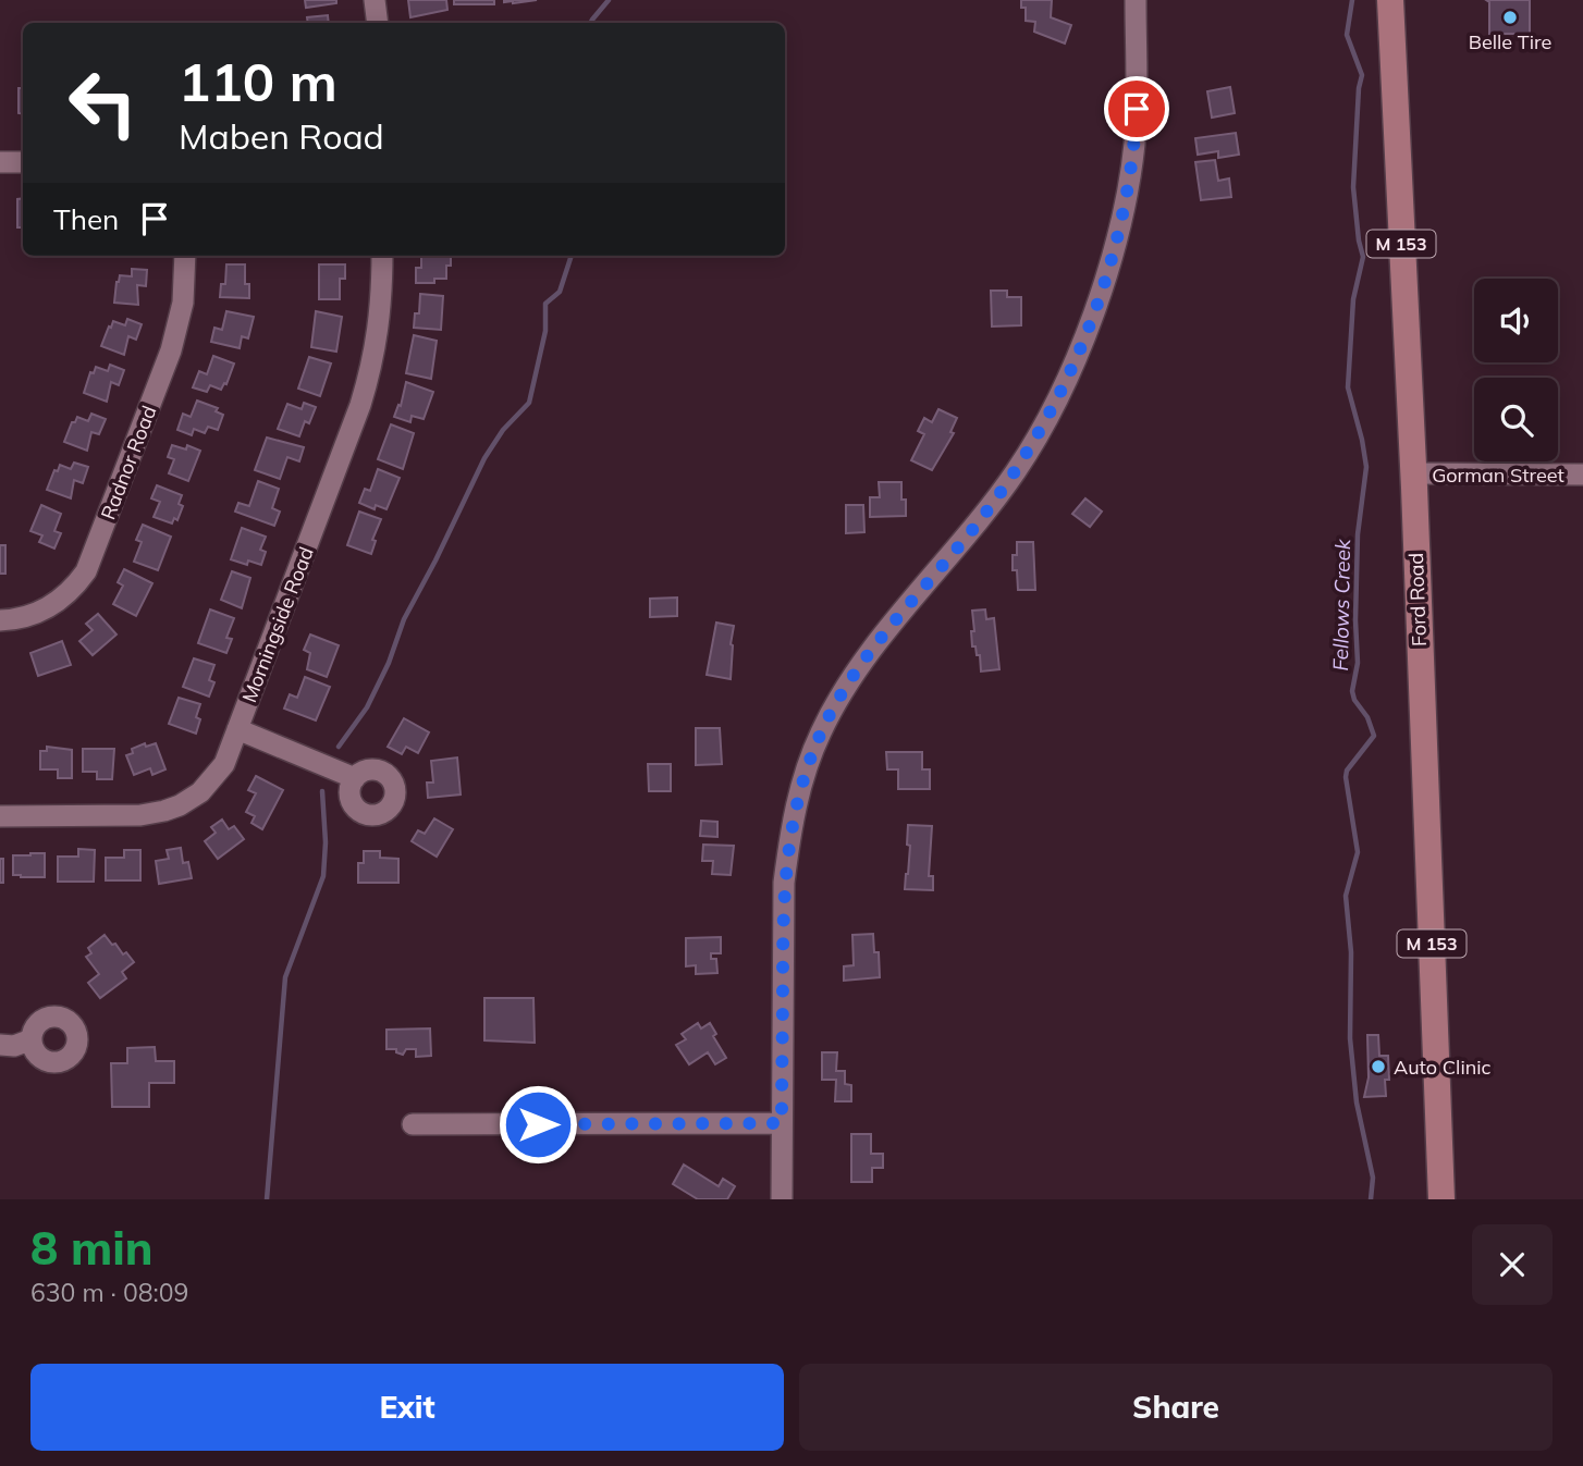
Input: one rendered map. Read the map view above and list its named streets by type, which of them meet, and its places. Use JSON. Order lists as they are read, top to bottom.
{
  "streets": {
    "main road": ["M 153", "Ford Road"],
    "street": ["Radnor Road", "Gorman Street", "Morningside Road"]
  },
  "crossings": [
    ["Gorman Street", "Ford Road"]
  ],
  "water": ["Fellows Creek"],
  "places": ["Belle Tire", "Auto Clinic"],
  "page": {
    "turn": ["110 m", "Maben Road"],
    "then": "Then",
    "heading": ["8 min", "630 m · 08:09"],
    "buttons": ["Exit", "Share"]
  }
}
